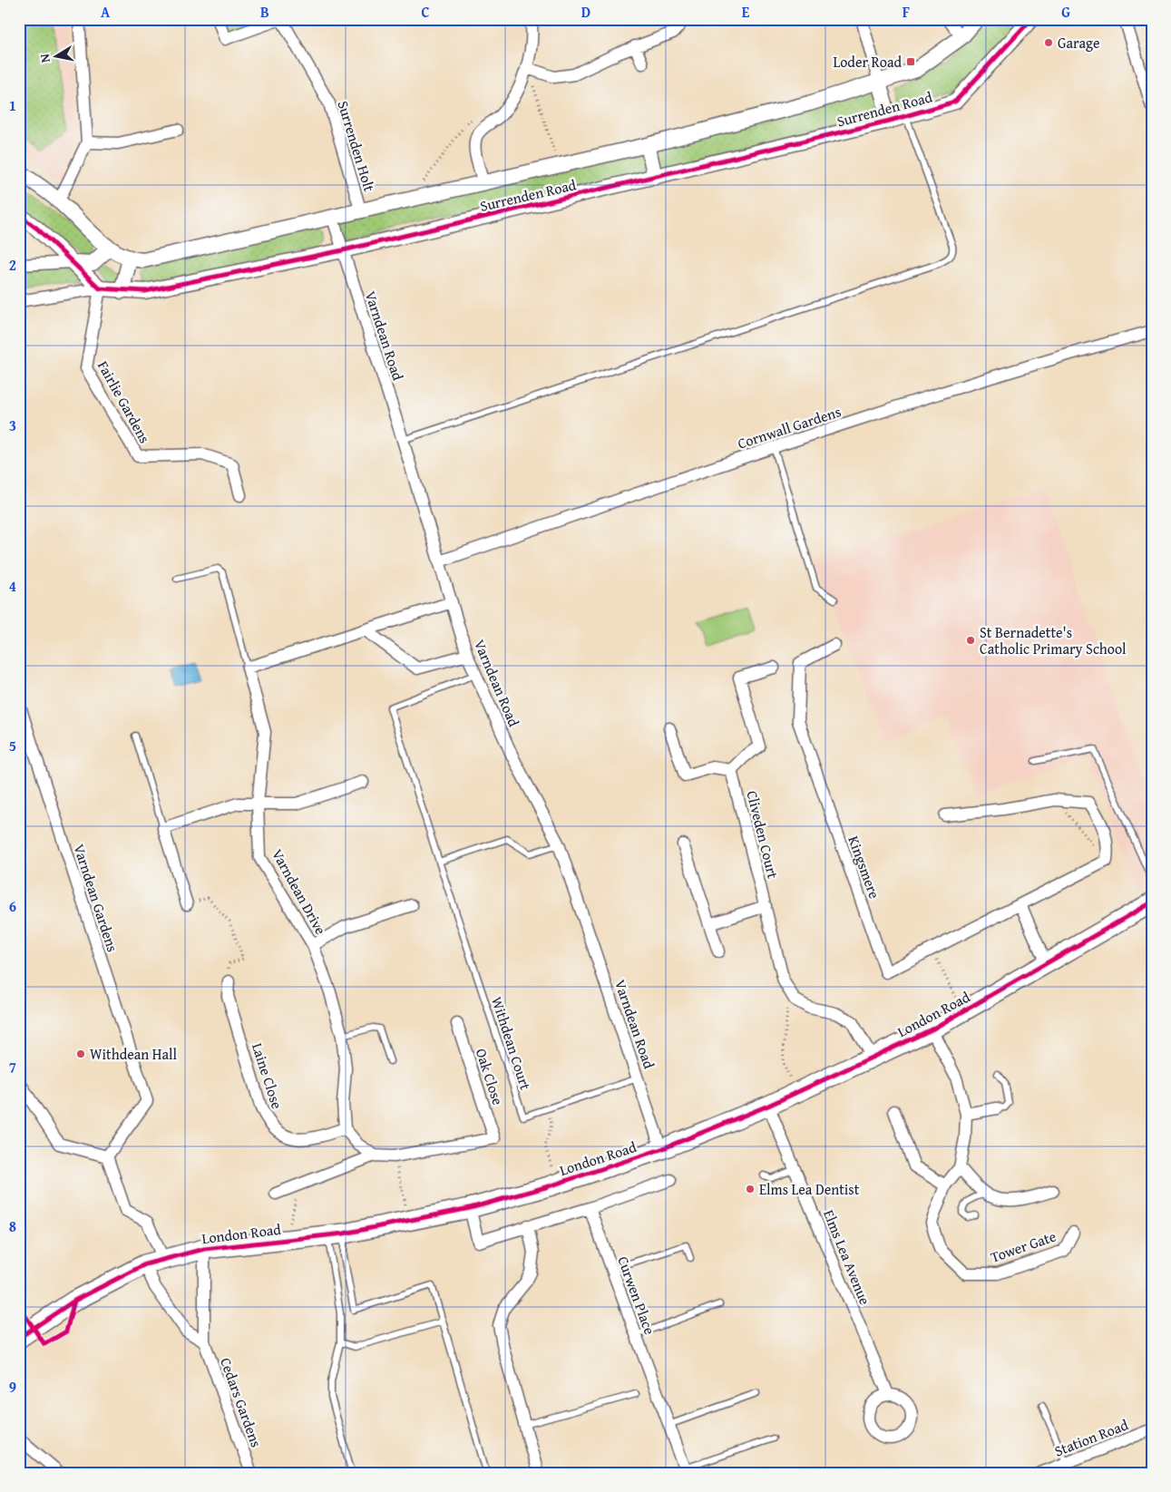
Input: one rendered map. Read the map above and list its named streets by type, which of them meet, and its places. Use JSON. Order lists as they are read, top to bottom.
{
  "streets": {
    "highway": ["London Road"],
    "street": [
      "Surrenden Road",
      "Surrenden Holt",
      "Varndean Road",
      "Fairlie Gardens",
      "Cornwall Gardens",
      "Cliveden Court",
      "Kingsmere",
      "Varndean Drive",
      "Varndean Gardens",
      "Laine Close",
      "Oak Close",
      "Tower Gate",
      "Elms Lea Avenue",
      "Curwen Place",
      "Cedars Gardens",
      "Station Road"
    ],
    "lane": ["Withdean Court"]
  },
  "crossings": [
    ["Surrenden Road", "Surrenden Holt"],
    ["Surrenden Road", "Varndean Road"],
    ["Surrenden Road", "Fairlie Gardens"],
    ["Varndean Road", "Cornwall Gardens"],
    ["Varndean Road", "London Road"],
    ["Varndean Road", "Withdean Court"],
    ["Varndean Drive", "Laine Close"],
    ["London Road", "Tower Gate"],
    ["London Road", "Elms Lea Avenue"],
    ["London Road", "Cedars Gardens"]
  ],
  "places": {
    "other": [
      "Garage",
      "St Bernadette's Catholic Primary School",
      "Withdean Hall",
      "Elms Lea Dentist"
    ],
    "transit": ["Loder Road"]
  },
  "north": "left",
  "grid": {
    "columns": [
      "A",
      "B",
      "C",
      "D",
      "E",
      "F",
      "G"
    ],
    "rows": [
      "1",
      "2",
      "3",
      "4",
      "5",
      "6",
      "7",
      "8",
      "9"
    ]
  }
}
